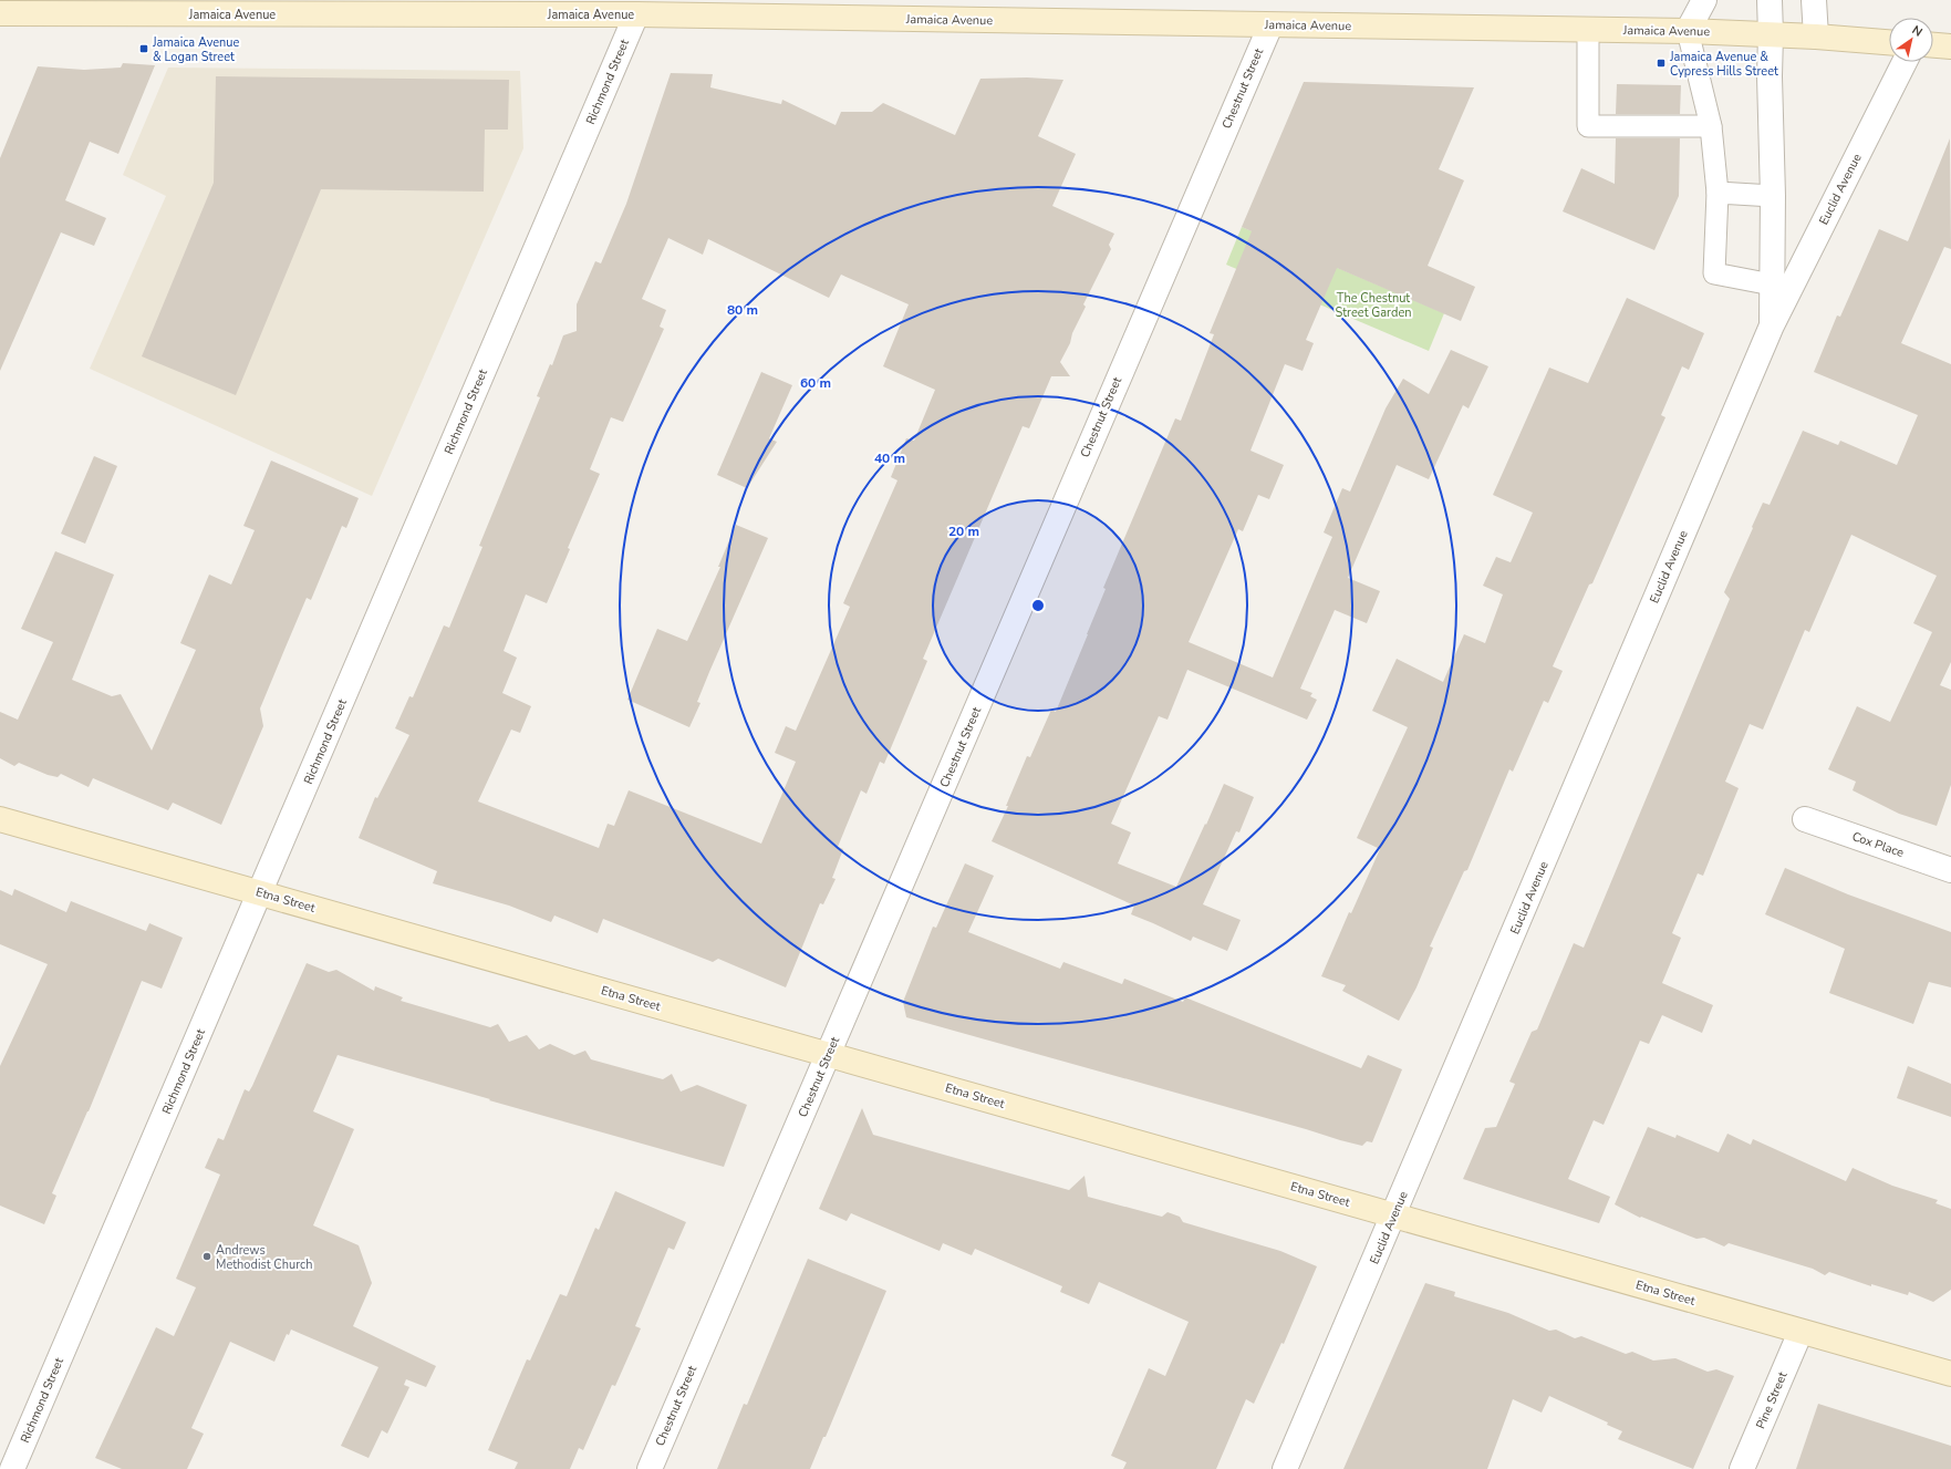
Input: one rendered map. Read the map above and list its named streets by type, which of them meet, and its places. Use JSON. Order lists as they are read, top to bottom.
{
  "streets": {
    "main road": ["Jamaica Avenue", "Etna Street"],
    "street": [
      "Richmond Street",
      "Chestnut Street",
      "Euclid Avenue",
      "Cox Place",
      "Pine Street"
    ]
  },
  "crossings": [
    ["Jamaica Avenue", "Richmond Street"],
    ["Jamaica Avenue", "Chestnut Street"],
    ["Jamaica Avenue", "Euclid Avenue"],
    ["Richmond Street", "Etna Street"],
    ["Chestnut Street", "Etna Street"],
    ["Euclid Avenue", "Etna Street"],
    ["Etna Street", "Pine Street"]
  ],
  "parks": ["The Chestnut Street Garden"],
  "places": {
    "transit": ["Jamaica Avenue & Logan Street", "Jamaica Avenue & Cypress Hills Street"],
    "other": ["Andrews Methodist Church"]
  },
  "north": "top right",
  "rings": [
    "80 m",
    "60 m",
    "40 m",
    "20 m"
  ]
}
